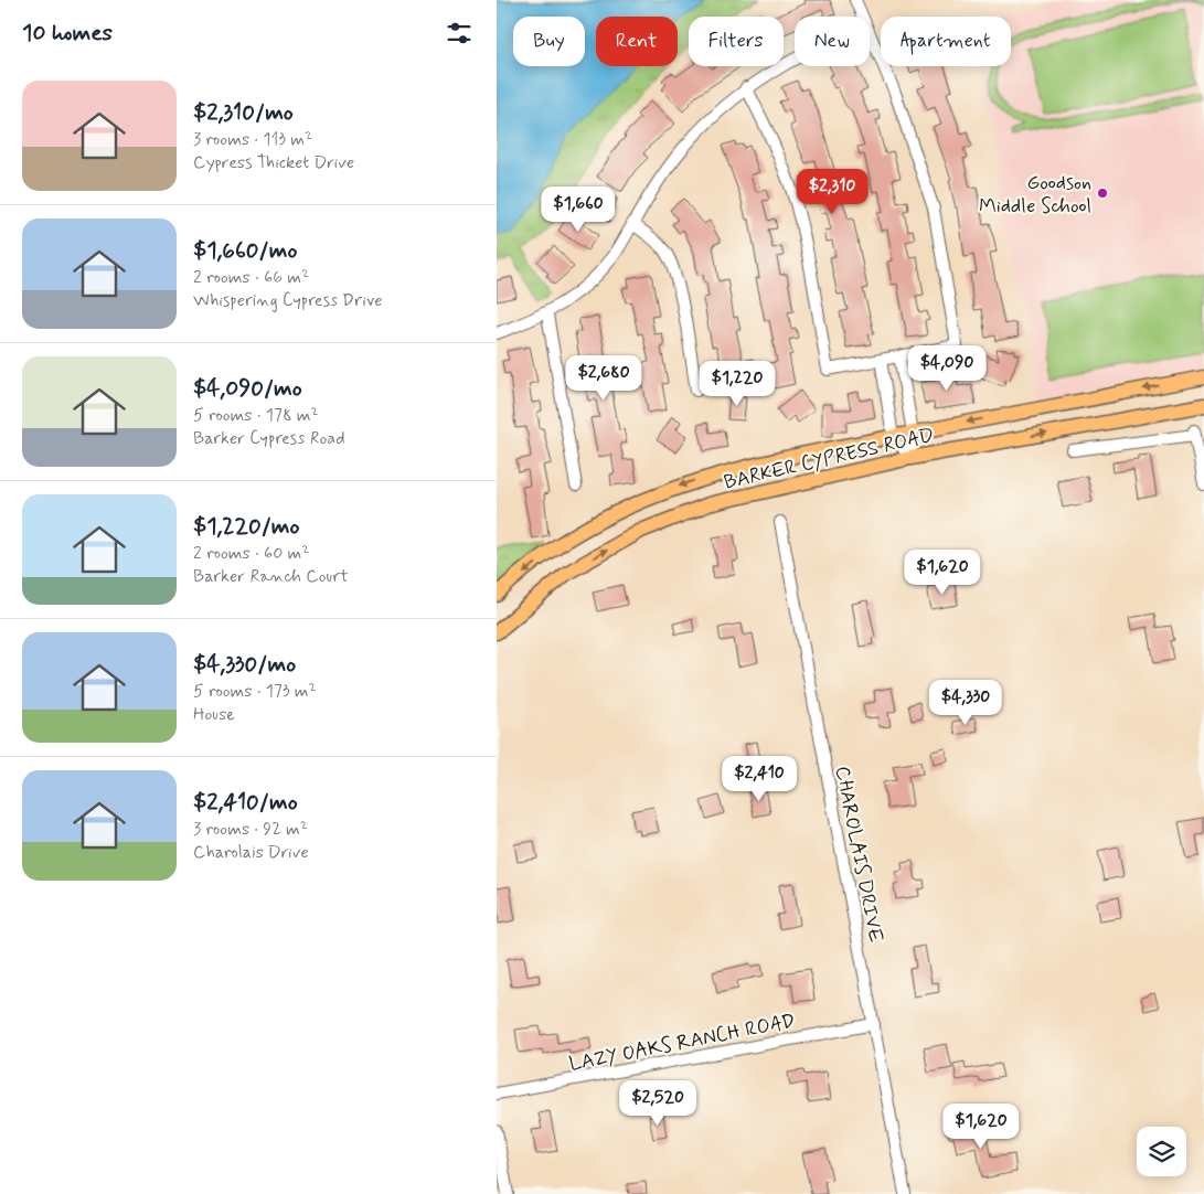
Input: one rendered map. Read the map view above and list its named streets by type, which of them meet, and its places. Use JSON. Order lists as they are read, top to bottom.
{
  "streets": {
    "main road": ["BARKER CYPRESS ROAD"],
    "street": ["CHAROLAIS DRIVE", "LAZY OAKS RANCH ROAD"]
  },
  "crossings": [
    ["CHAROLAIS DRIVE", "LAZY OAKS RANCH ROAD"]
  ],
  "places": ["Goodson Middle School"],
  "page": {
    "heading": "10 homes",
    "chip": [
      "Buy",
      "Rent",
      "Filters",
      "New",
      "Apartment"
    ],
    "list": [
      {
        "name": "$2,310/mo",
        "note": "3 rooms · 113 m² · Cypress Thicket Drive"
      },
      {
        "name": "$1,660/mo",
        "note": "2 rooms · 66 m² · Whispering Cypress Drive"
      },
      {
        "name": "$4,090/mo",
        "note": "5 rooms · 178 m² · Barker Cypress Road"
      },
      {
        "name": "$1,220/mo",
        "note": "2 rooms · 60 m² · Barker Ranch Court"
      },
      {
        "name": "$4,330/mo",
        "note": "5 rooms · 173 m² · House"
      },
      {
        "name": "$2,410/mo",
        "note": "3 rooms · 92 m² · Charolais Drive"
      }
    ],
    "price": [
      "$2,310",
      "$1,660",
      "$4,090",
      "$2,680",
      "$1,220",
      "$1,620",
      "$4,330",
      "$2,410",
      "$2,520",
      "$1,620"
    ]
  }
}
